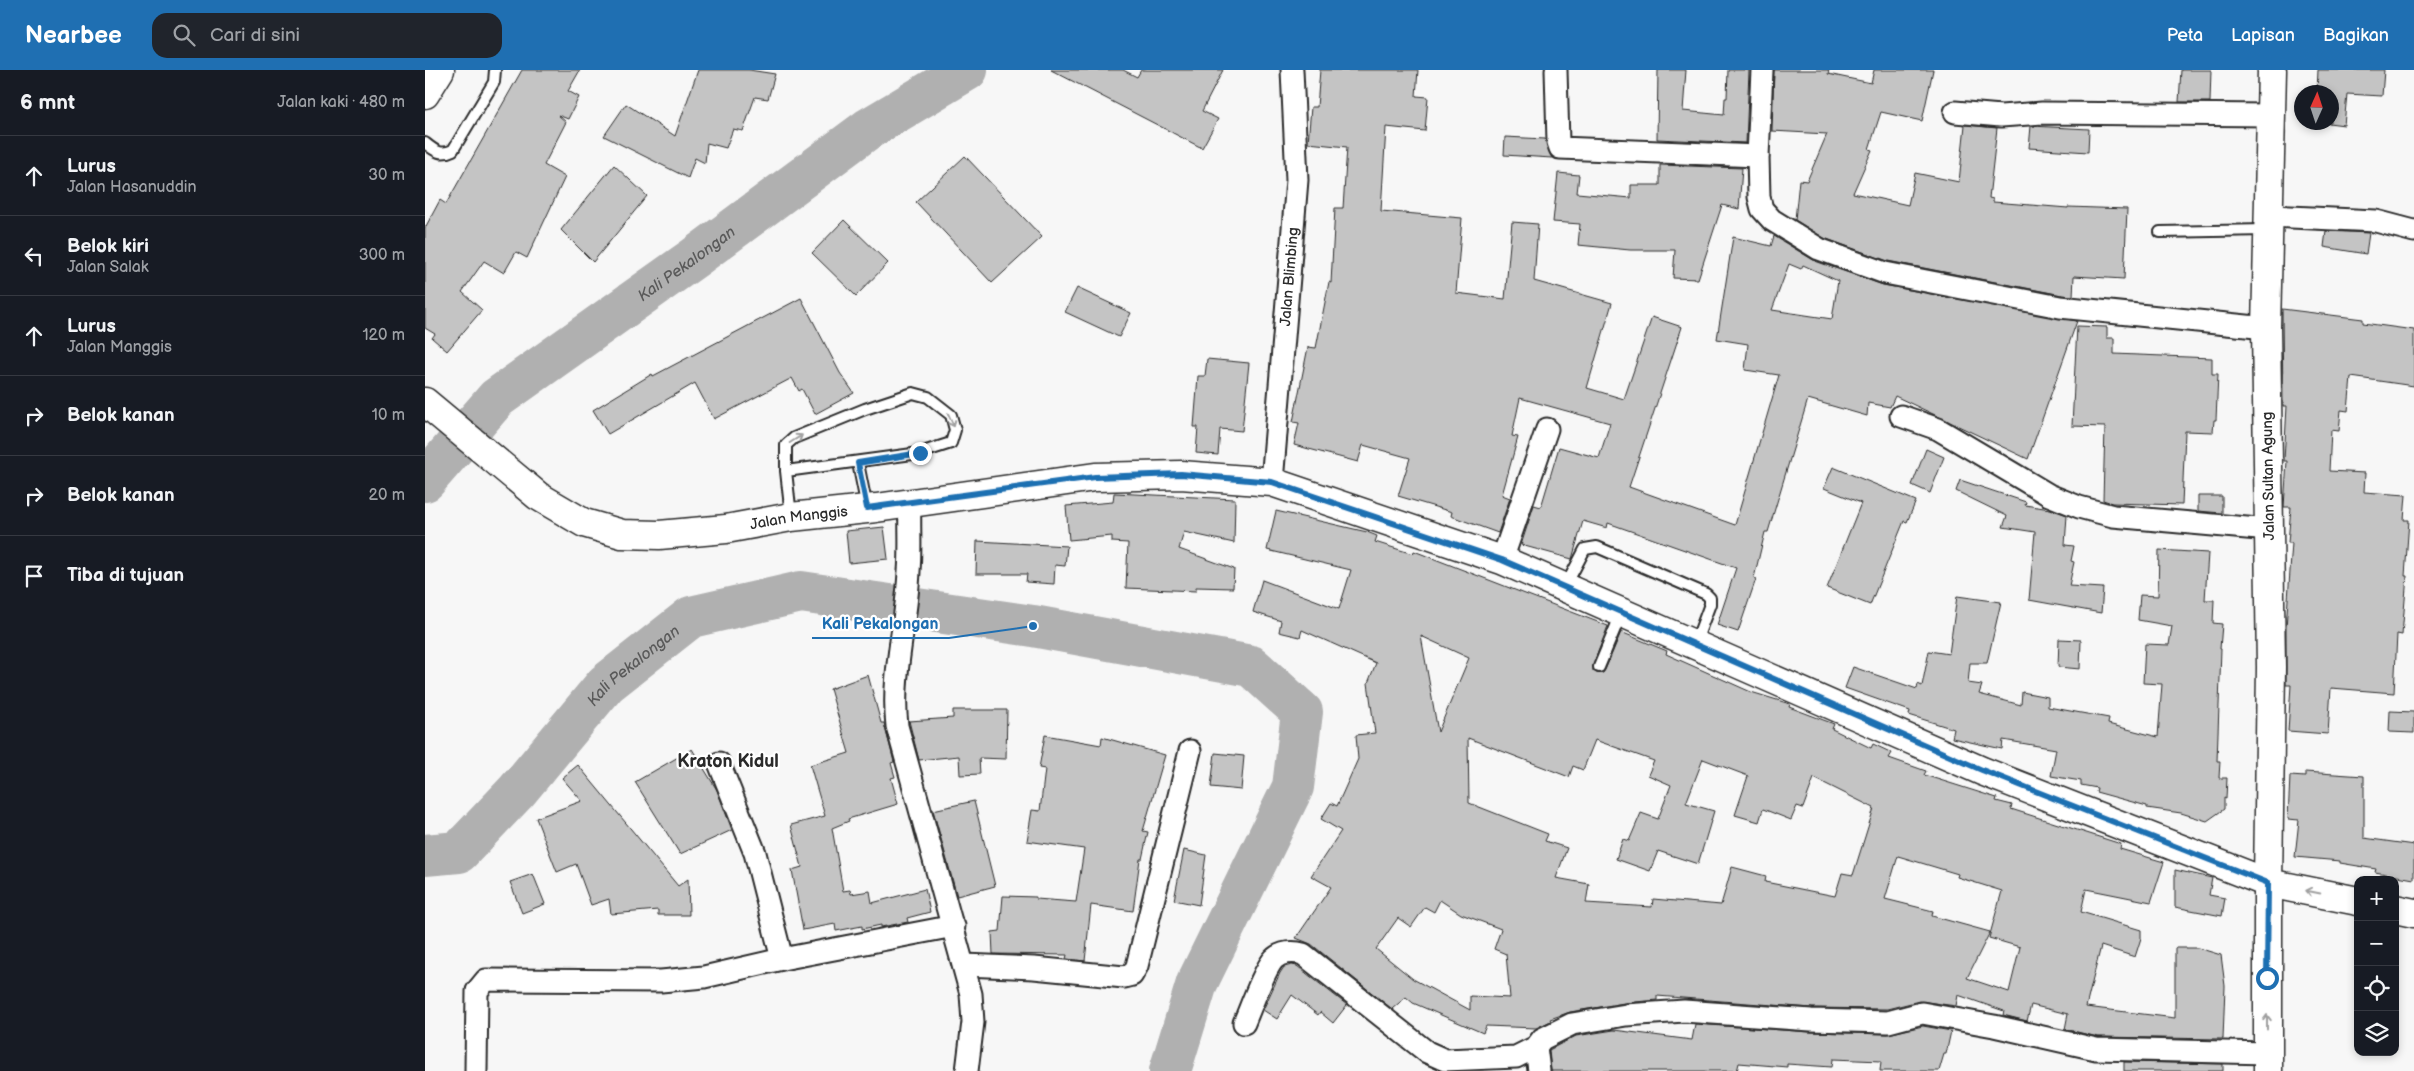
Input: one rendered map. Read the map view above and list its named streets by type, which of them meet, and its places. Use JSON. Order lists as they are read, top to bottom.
{
  "streets": {
    "main road": ["Jalan Sultan Agung", "Jalan Manggis"],
    "street": ["Jalan Blimbing"]
  },
  "crossings": [
    ["Jalan Blimbing", "Jalan Manggis"],
    ["Jalan Sultan Agung", "Jalan Manggis"]
  ],
  "districts": ["Kraton Kidul"],
  "water": ["Kali Pekalongan"],
  "places": ["Kali Pekalongan"],
  "north": "top",
  "page": {
    "header": "Nearbee",
    "search": "Cari di sini",
    "nav": ["Peta", "Lapisan", "Bagikan"],
    "heading": ["6 mnt", "Jalan kaki · 480 m"],
    "list": [
      ["Lurus", "Jalan Hasanuddin", "30 m"],
      ["Belok kiri", "Jalan Salak", "300 m"],
      ["Lurus", "Jalan Manggis", "120 m"],
      ["Belok kanan", "10 m"],
      ["Belok kanan", "20 m"],
      "Tiba di tujuan"
    ],
    "map_buttons": ["+", "−"]
  }
}
